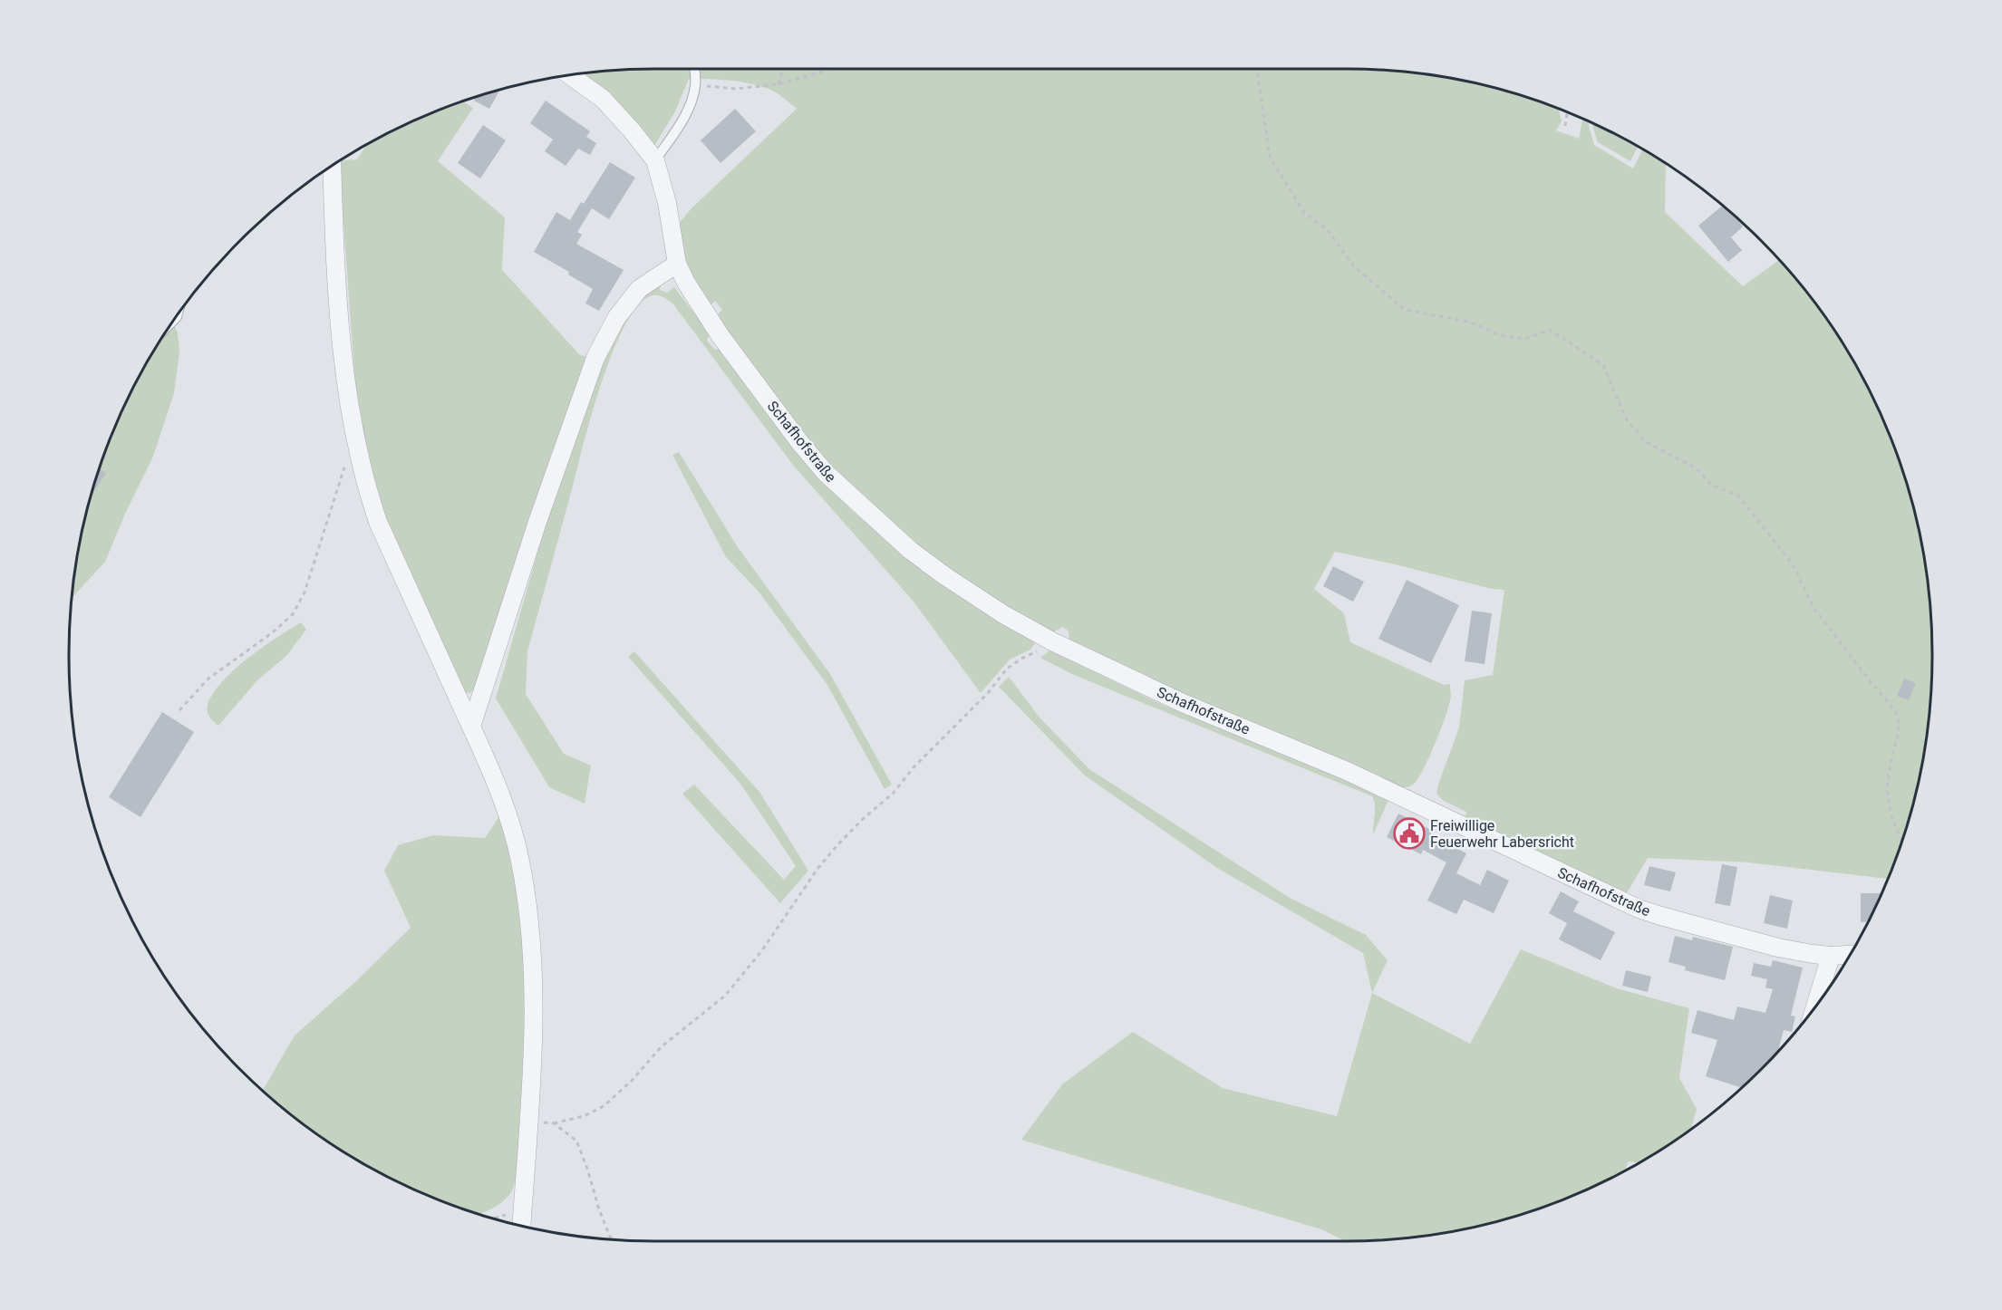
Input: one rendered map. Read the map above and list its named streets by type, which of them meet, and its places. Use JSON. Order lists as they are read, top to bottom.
{
  "streets": {
    "street": ["Schafhofstraße"]
  },
  "places": {
    "public building": ["Freiwillige Feuerwehr Labersricht"]
  }
}
